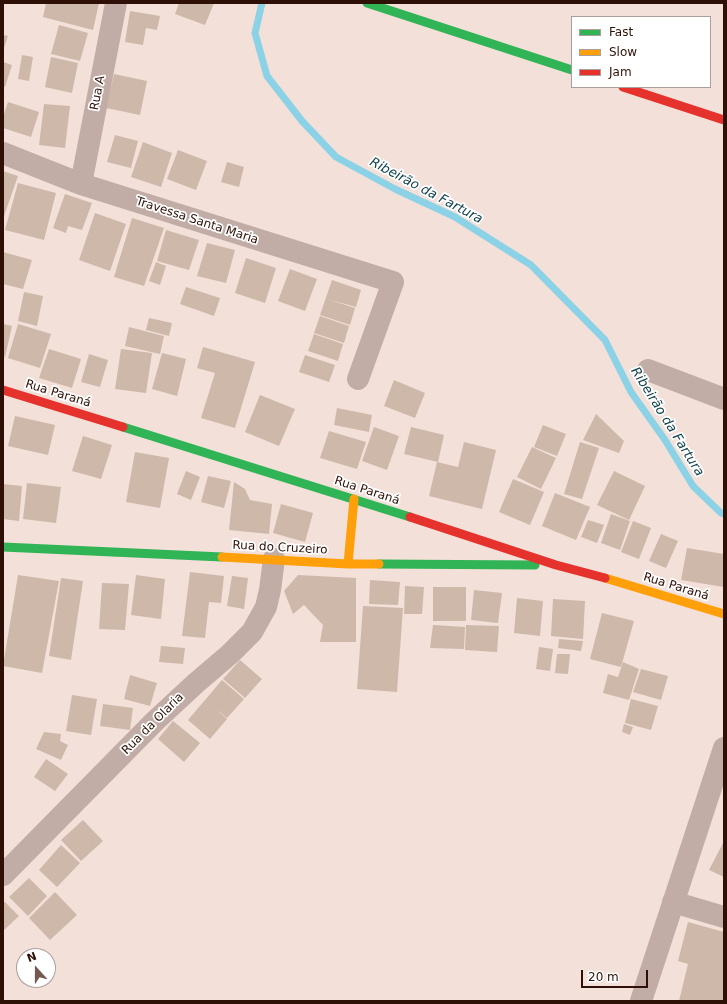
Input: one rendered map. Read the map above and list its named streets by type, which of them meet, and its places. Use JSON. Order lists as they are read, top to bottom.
{
  "streets": {
    "street": [
      "Rua A",
      "Travessa Santa Maria",
      "Rua Paraná",
      "Rua do Cruzeiro",
      "Rua da Olaria"
    ]
  },
  "crossings": [
    ["Rua A", "Travessa Santa Maria"],
    ["Rua Paraná", "Rua do Cruzeiro"],
    ["Rua do Cruzeiro", "Rua da Olaria"]
  ],
  "water": ["Ribeirão da Fartura"],
  "legend": ["Fast", "Slow", "Jam"],
  "scale_bar": "20 m",
  "north": "top"
}
